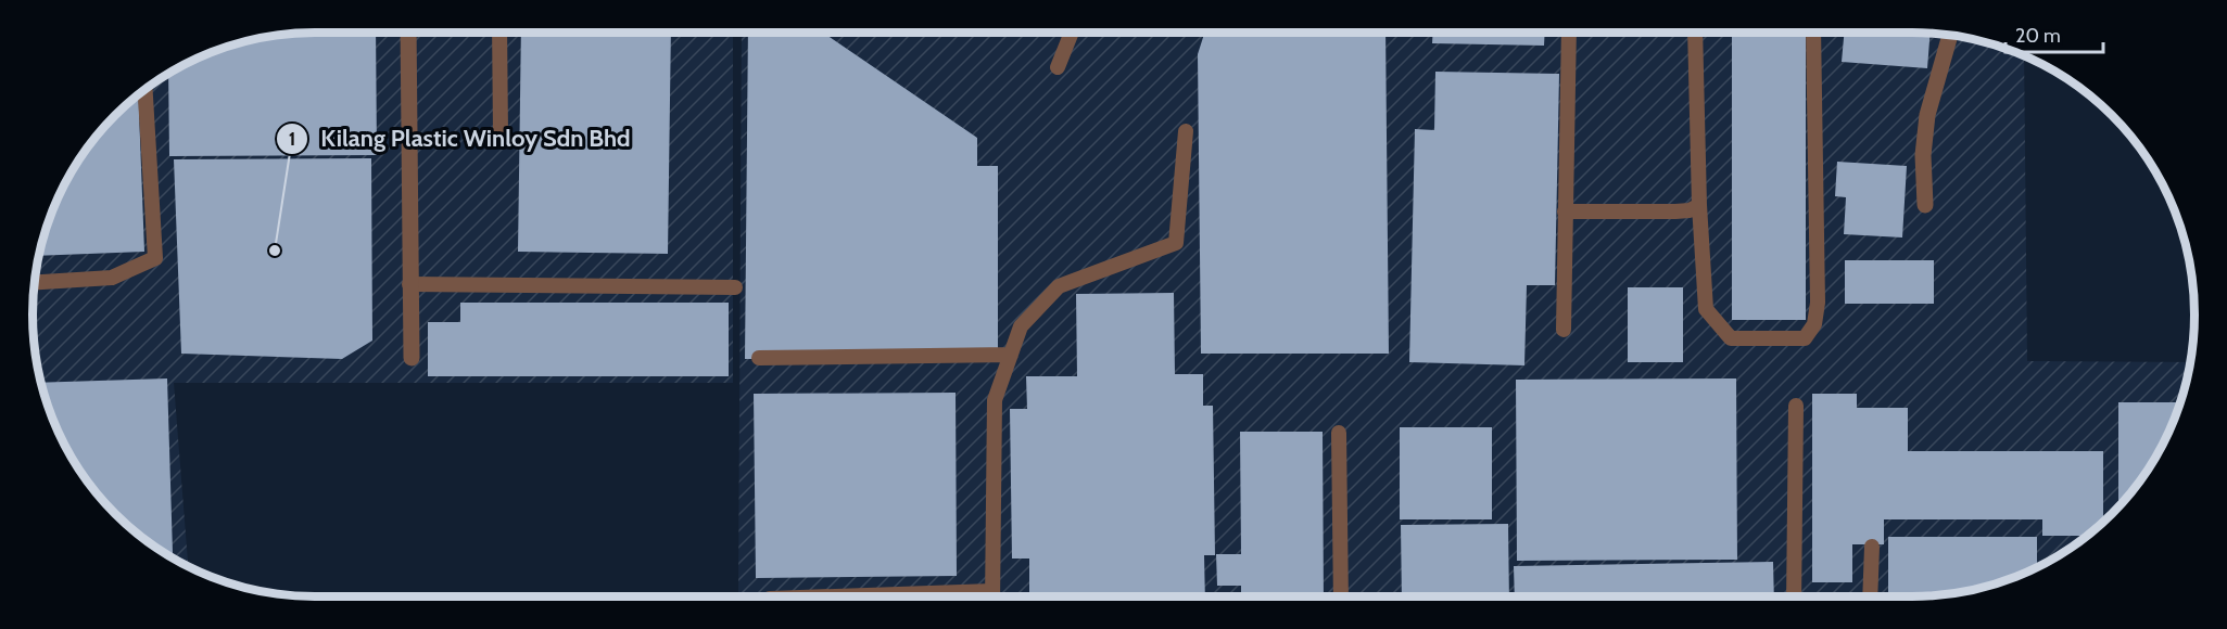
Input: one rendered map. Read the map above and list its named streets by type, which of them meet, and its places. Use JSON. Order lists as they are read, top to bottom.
{
  "places": ["Kilang Plastic Winloy Sdn Bhd"],
  "scale_bar": "20 m"
}
